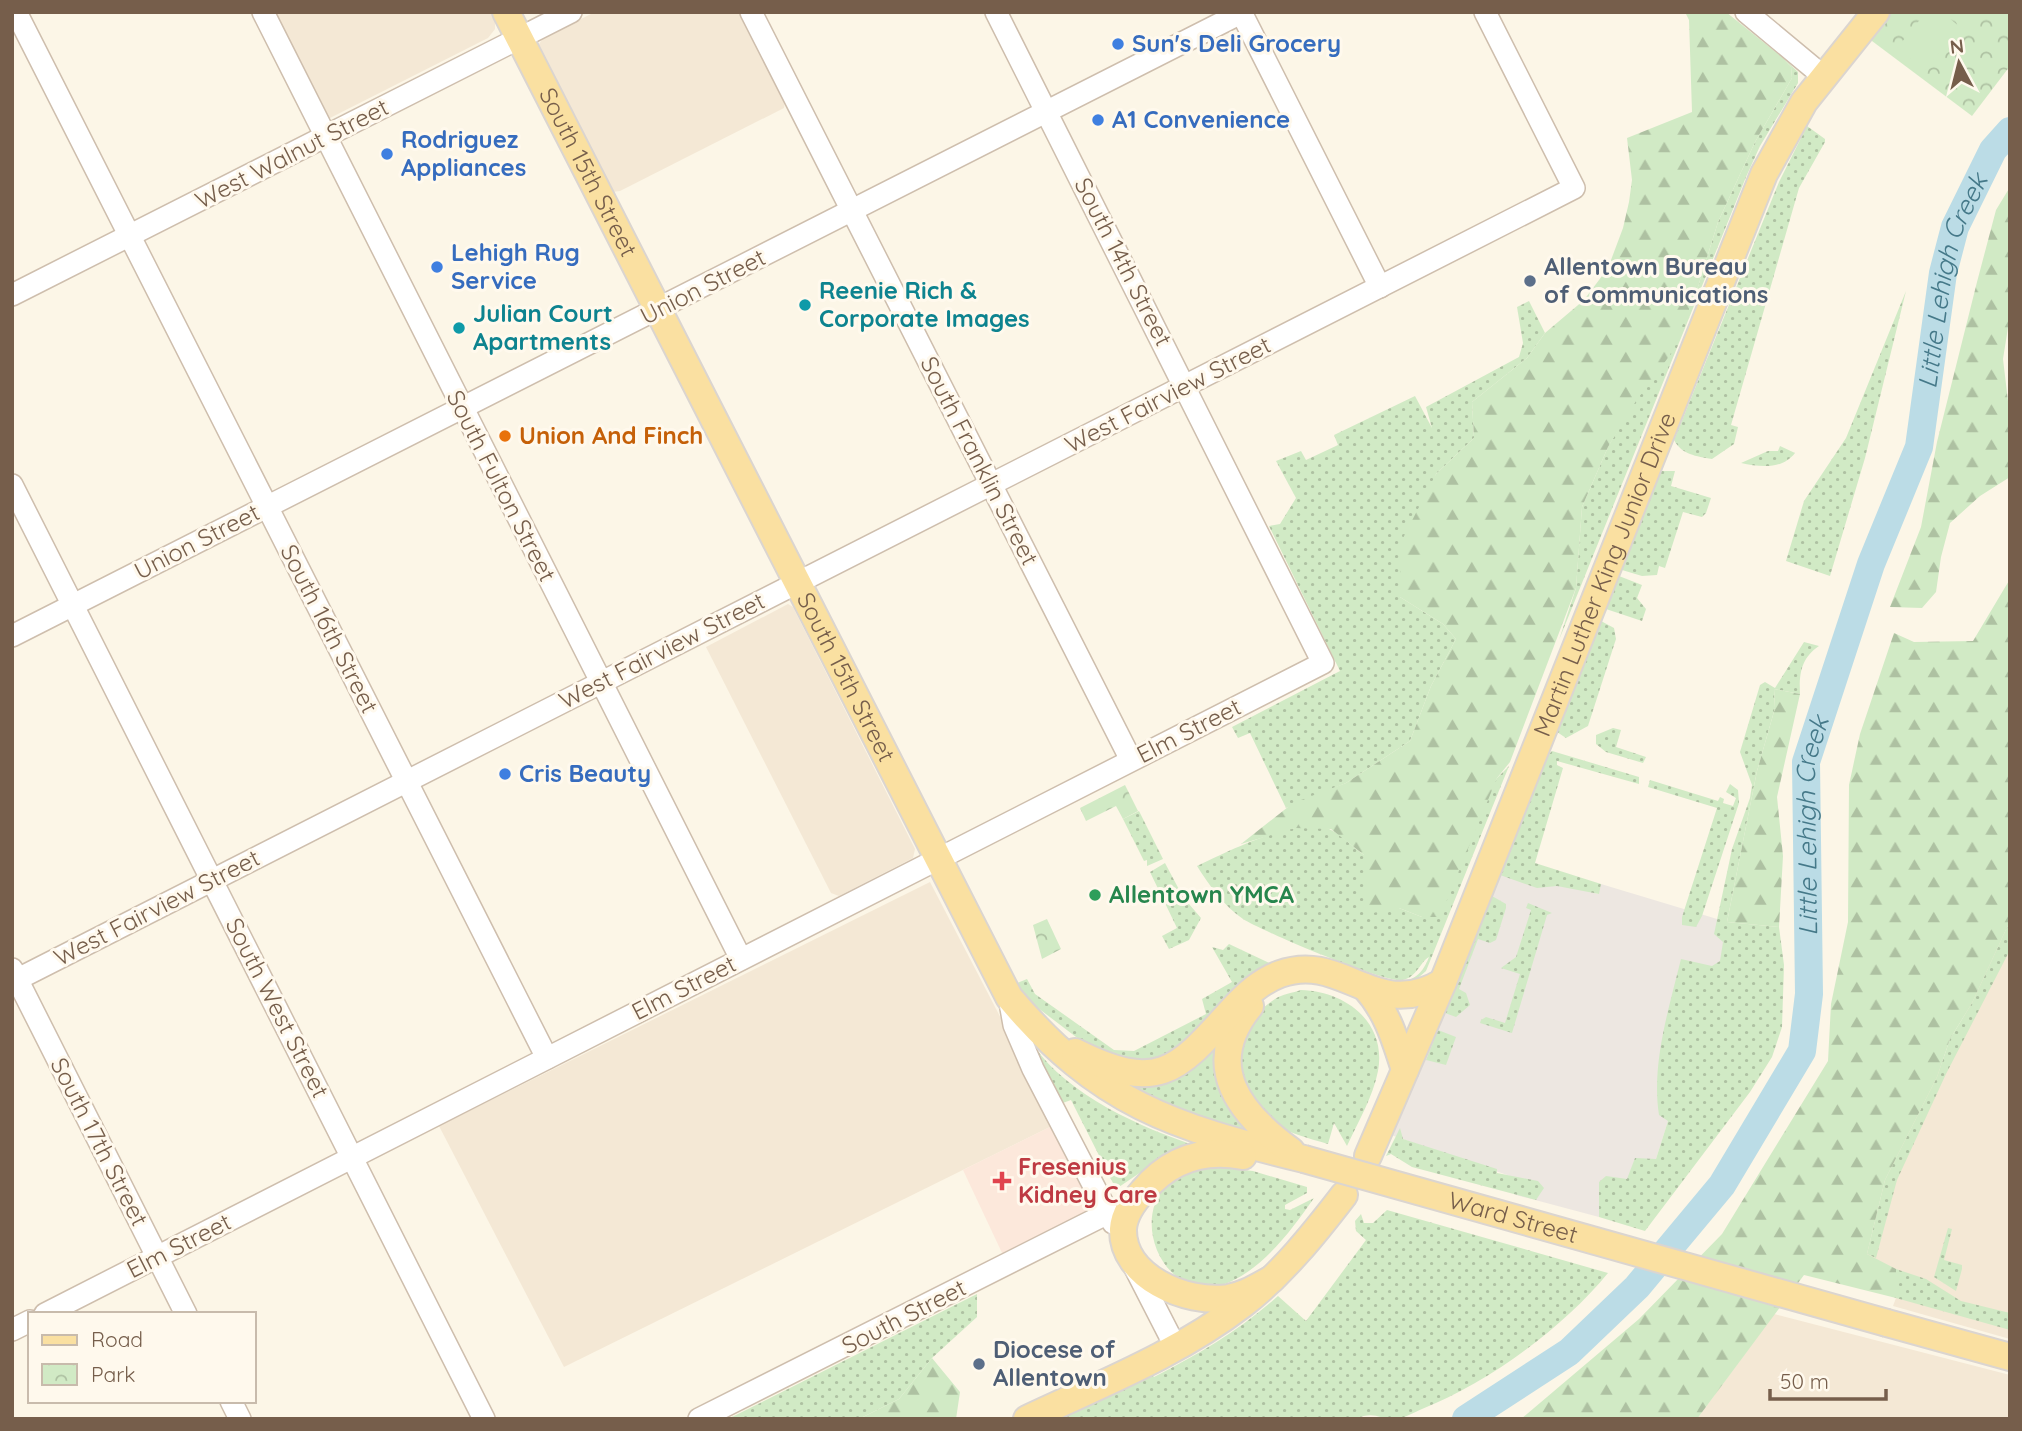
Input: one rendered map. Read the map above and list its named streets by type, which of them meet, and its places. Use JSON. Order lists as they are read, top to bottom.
{
  "streets": {
    "main road": ["South 15th Street", "Martin Luther King Junior Drive", "Ward Street"],
    "street": [
      "West Walnut Street",
      "South 14th Street",
      "Union Street",
      "West Fairview Street",
      "South Franklin Street",
      "South Fulton Street",
      "South 16th Street",
      "Elm Street",
      "South West Street",
      "South 17th Street",
      "South Street"
    ]
  },
  "crossings": [
    ["West Walnut Street", "South 15th Street"],
    ["West Walnut Street", "South Fulton Street"],
    ["West Walnut Street", "South 16th Street"],
    ["South 15th Street", "Union Street"],
    ["South 15th Street", "West Fairview Street"],
    ["South 15th Street", "Elm Street"],
    ["South 15th Street", "Ward Street"],
    ["South 15th Street", "South Street"],
    ["South 14th Street", "Union Street"],
    ["South 14th Street", "West Fairview Street"],
    ["South 14th Street", "Elm Street"],
    ["Union Street", "South Franklin Street"],
    ["Union Street", "South Fulton Street"],
    ["Union Street", "South 16th Street"],
    ["Union Street", "South West Street"],
    ["West Fairview Street", "South Franklin Street"],
    ["West Fairview Street", "South Fulton Street"],
    ["West Fairview Street", "South 16th Street"],
    ["West Fairview Street", "South West Street"],
    ["West Fairview Street", "South 17th Street"],
    ["South Franklin Street", "Elm Street"],
    ["South Fulton Street", "Elm Street"],
    ["South 16th Street", "Elm Street"],
    ["Elm Street", "South West Street"],
    ["Elm Street", "South 17th Street"]
  ],
  "water": ["Little Lehigh Creek"],
  "places": {
    "other": [
      "Sun's Deli Grocery",
      "A1 Convenience",
      "Rodriguez Appliances",
      "Lehigh Rug Service",
      "Allentown Bureau of Communications",
      "Reenie Rich & Corporate Images",
      "Julian Court Apartments",
      "Union And Finch",
      "Cris Beauty",
      "Allentown YMCA",
      "Diocese of Allentown"
    ],
    "health": ["Fresenius Kidney Care"]
  },
  "legend": ["Road", "Park"],
  "scale_bar": "50 m",
  "north": "top"
}
